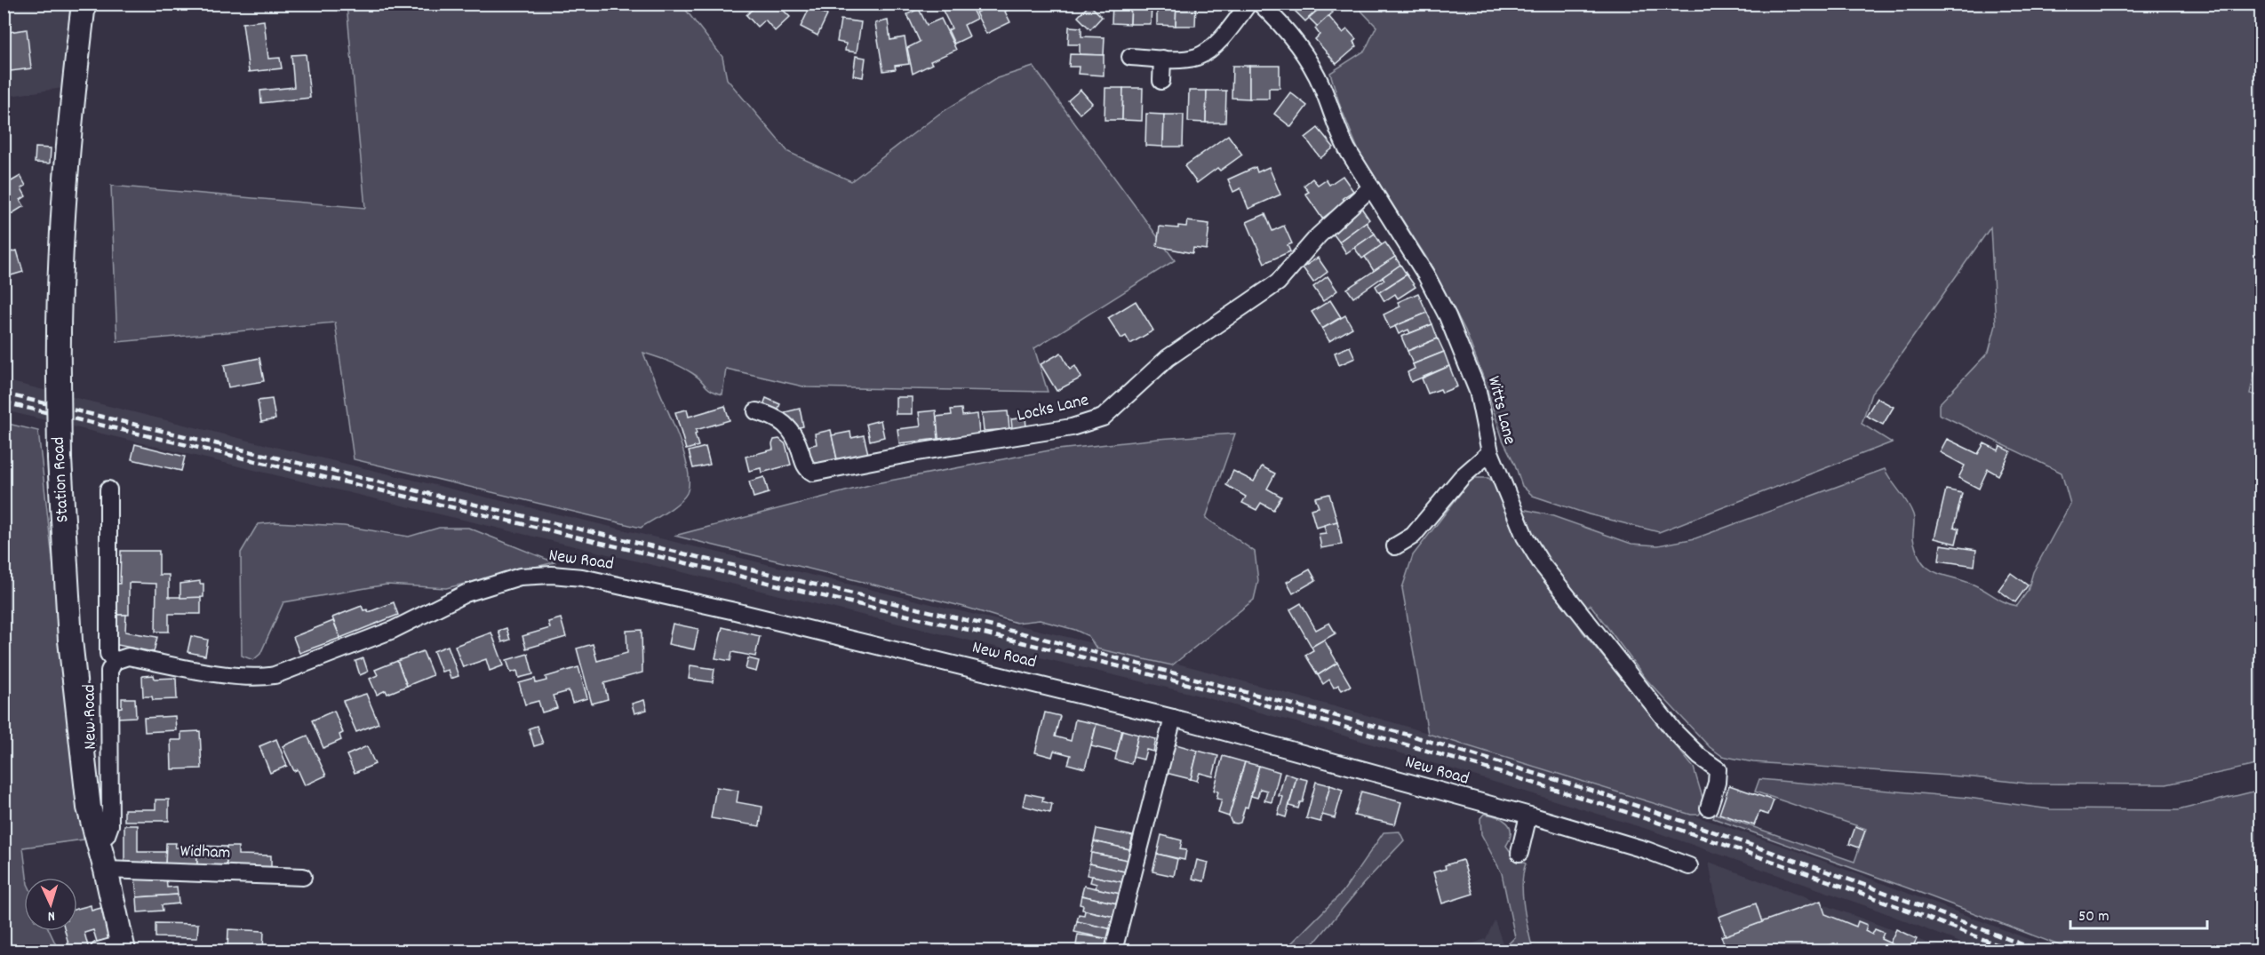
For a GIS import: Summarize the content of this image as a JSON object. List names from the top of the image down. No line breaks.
{"streets":{"street":["Locks Lane","Witts Lane","Station Road","New Road","Widham"]},"crossings":[["Locks Lane","Witts Lane"],["Station Road","New Road"],["Station Road","Widham"]],"scale_bar":"50 m","north":"bottom"}
